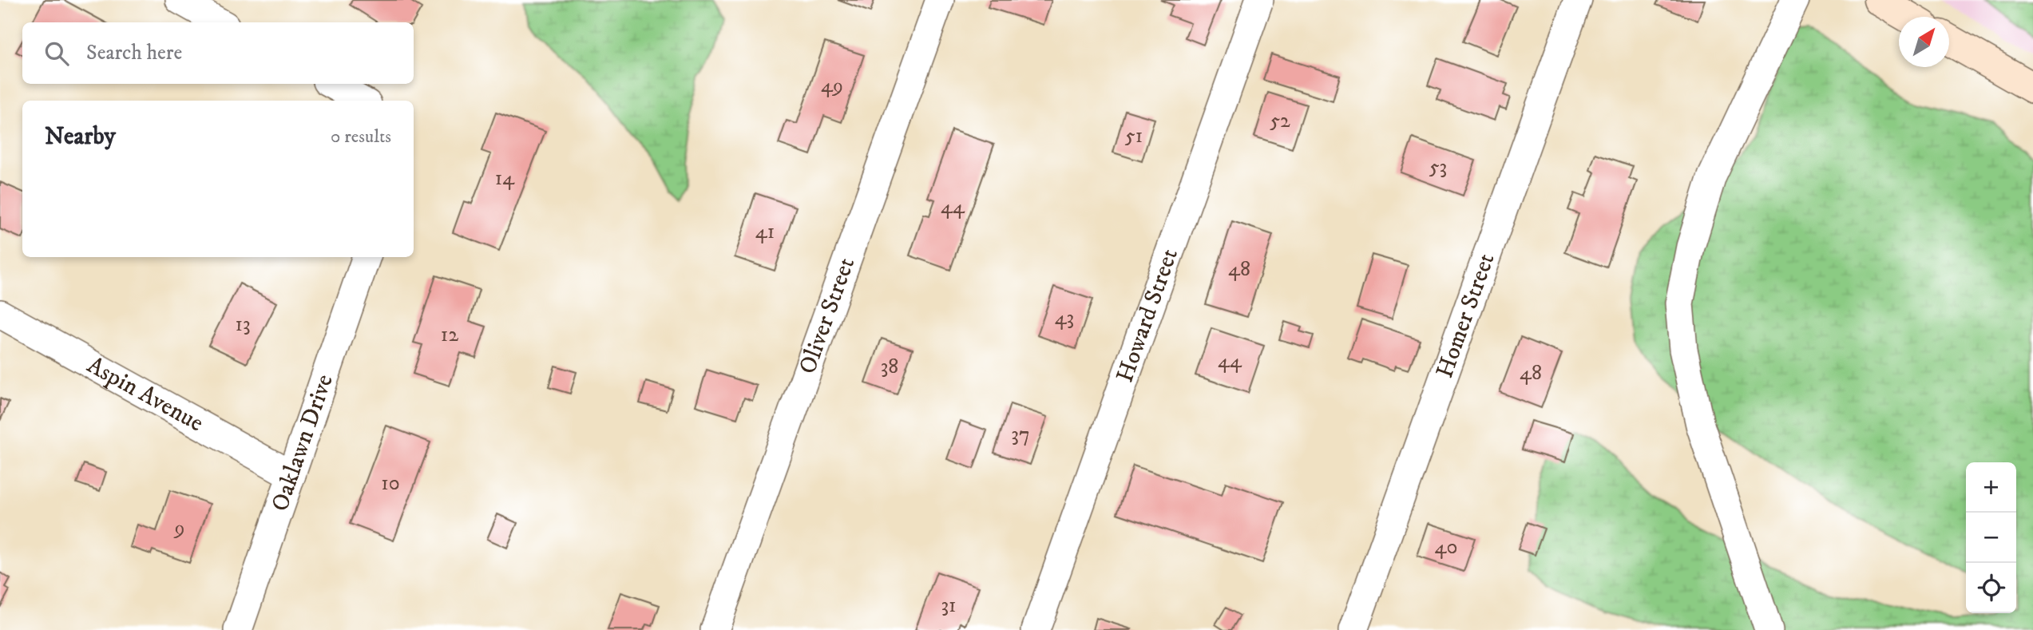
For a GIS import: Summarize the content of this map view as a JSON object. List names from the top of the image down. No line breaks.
{"streets":{"street":["Oliver Street","Howard Street","Homer Street","Aspin Avenue","Oaklawn Drive"]},"crossings":[["Aspin Avenue","Oaklawn Drive"]],"house_numbers":["49","52","51","53","14","44","41","48","43","13","12","44","38","48","37","10","9","40","31"],"north":"top right","page":{"search":"Search here","heading":["Nearby","0 results"],"map_buttons":["+","−"]}}
